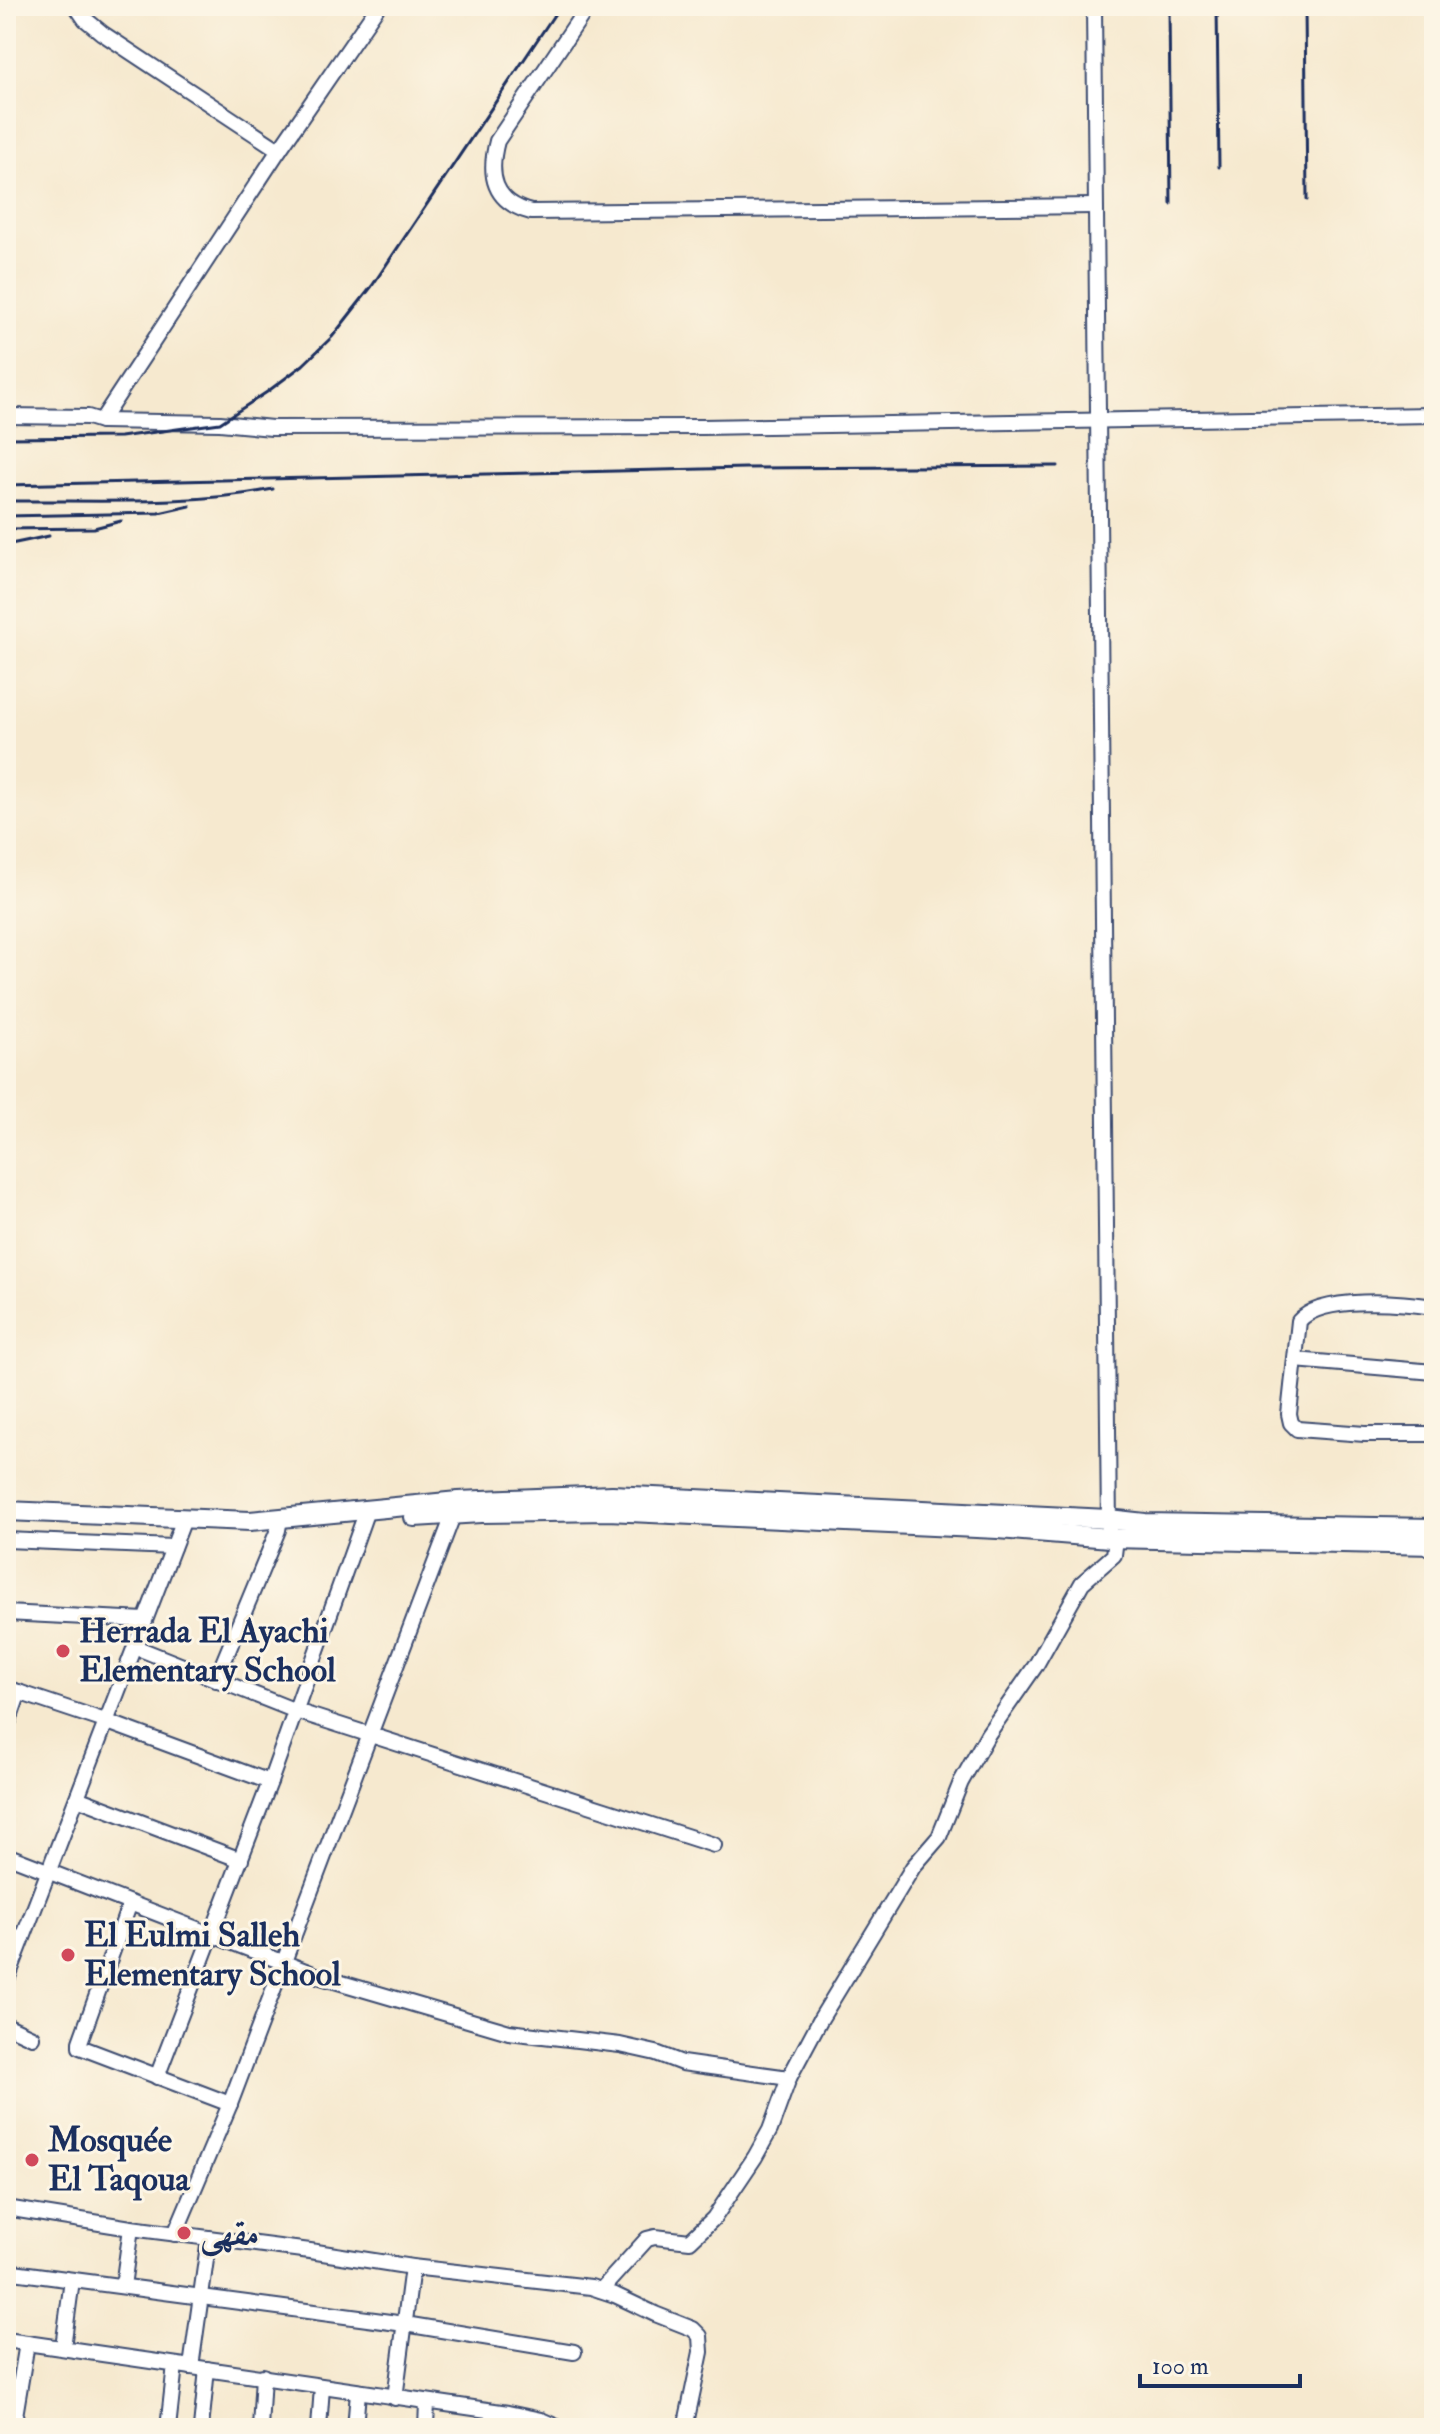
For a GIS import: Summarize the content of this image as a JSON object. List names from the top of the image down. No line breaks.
{"places":["Herrada El Ayachi Elementary School","El Eulmi Salleh Elementary School","Mosquée El Taqoua","مقهى"],"scale_bar":"100 m"}
